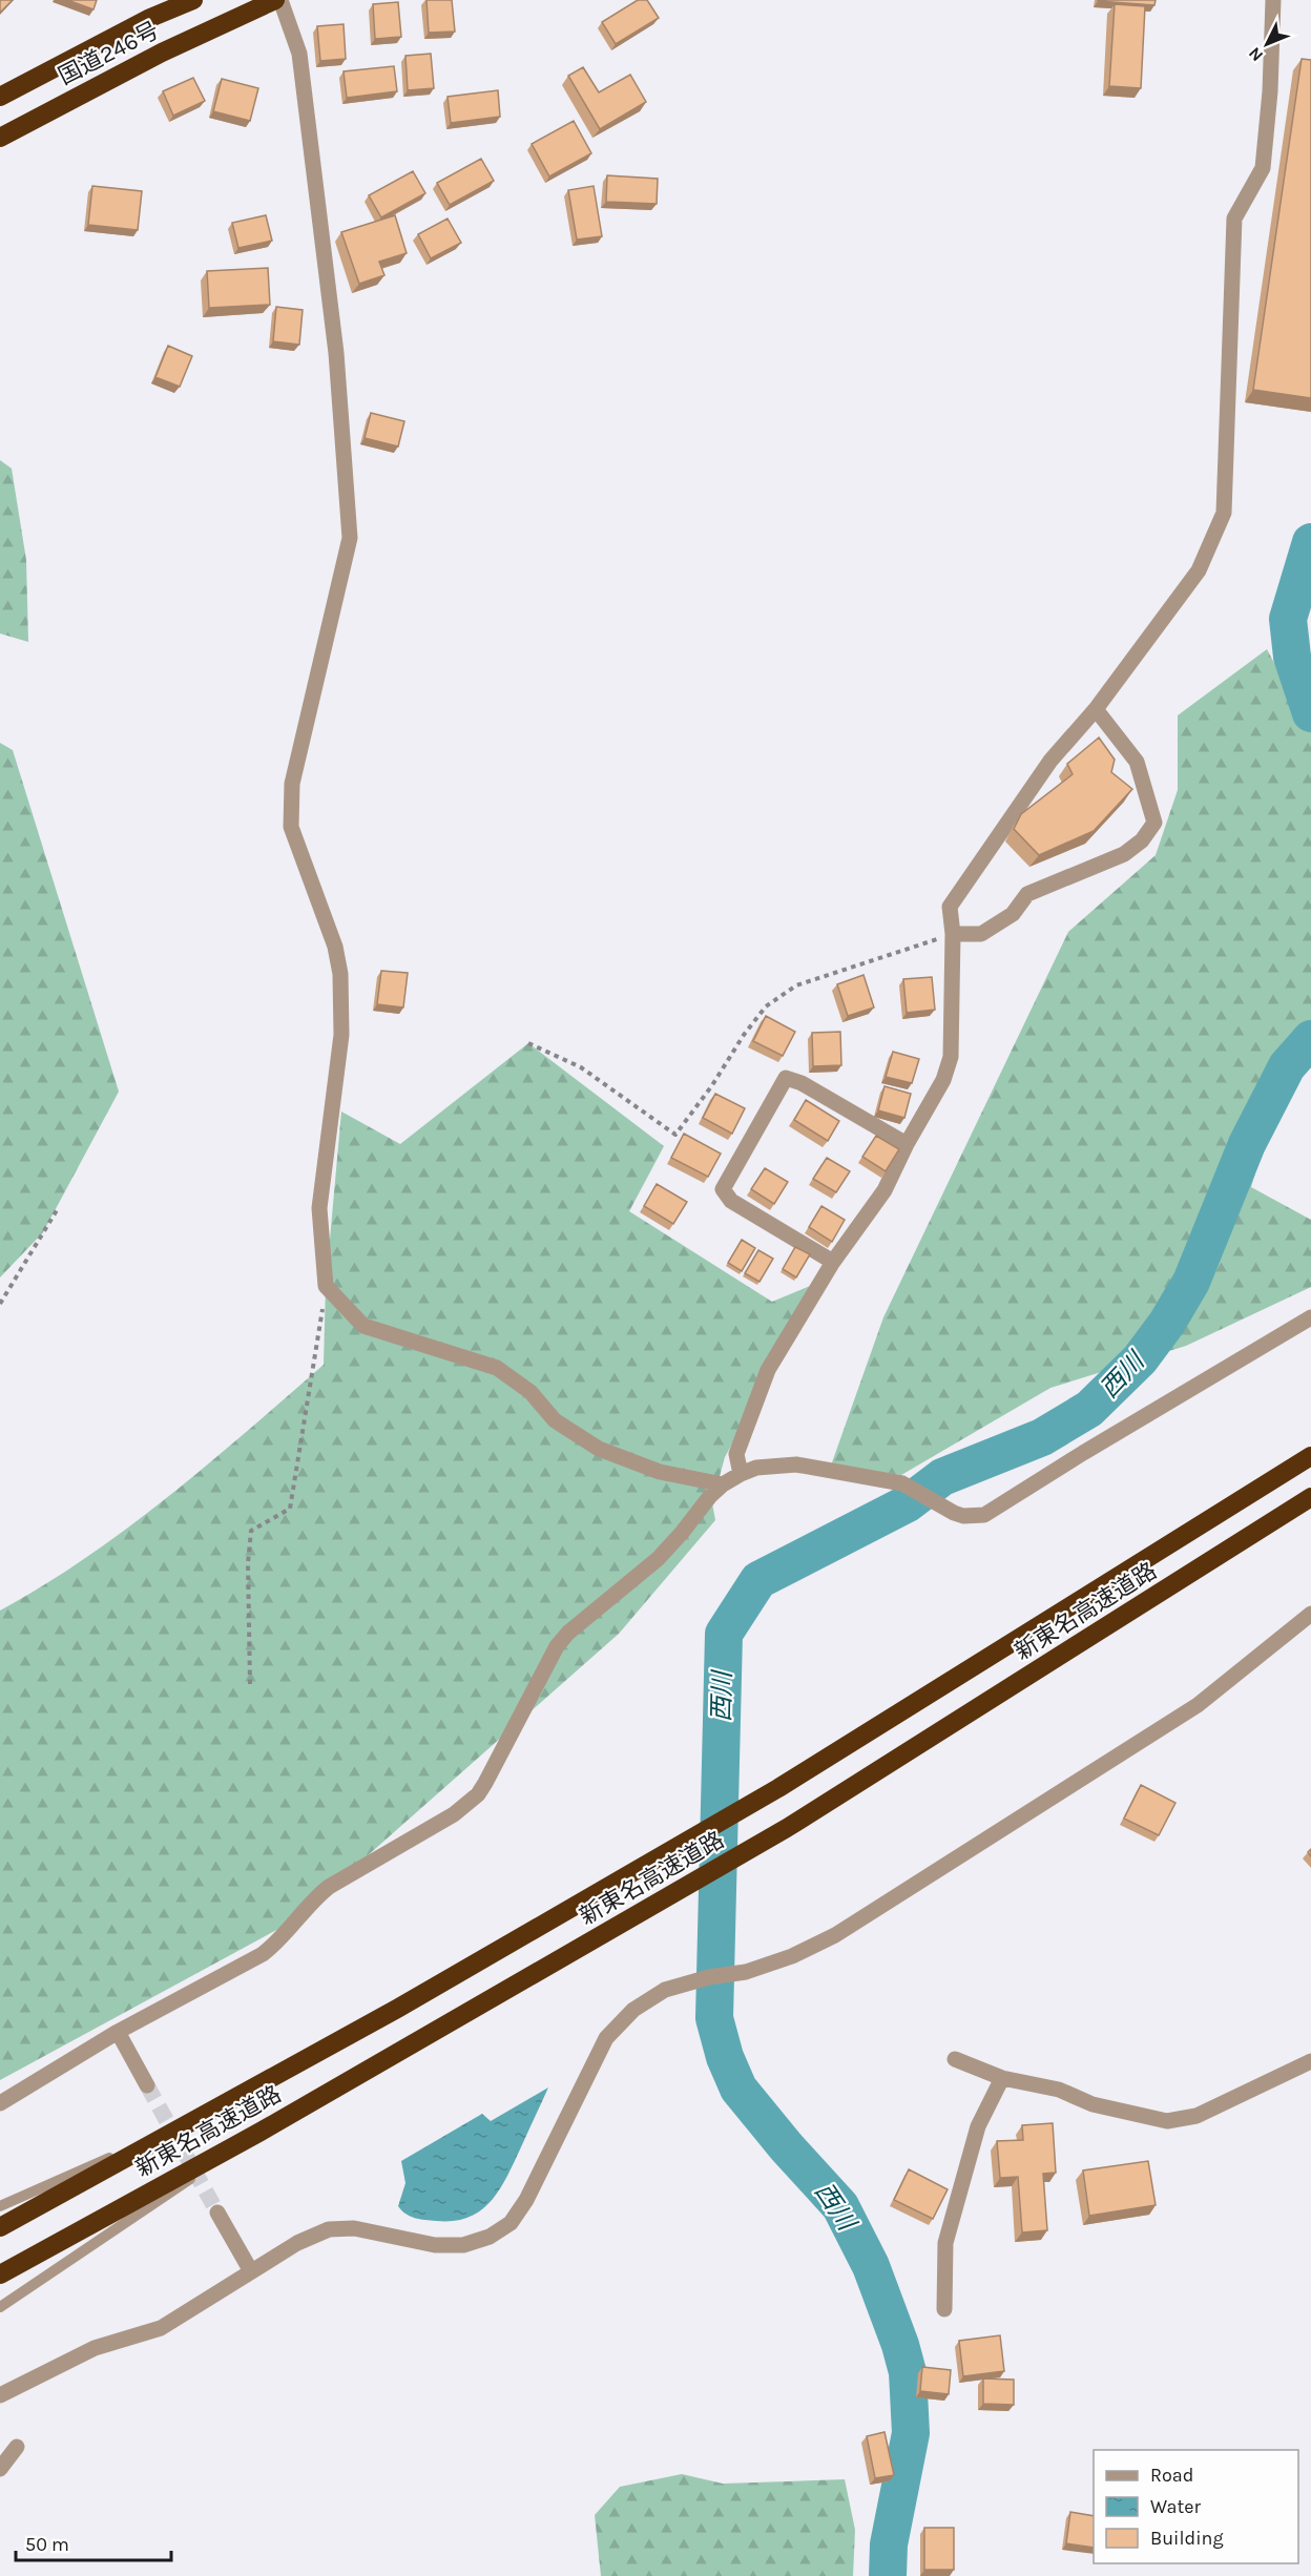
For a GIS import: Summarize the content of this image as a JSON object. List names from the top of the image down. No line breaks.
{"streets":{"highway":["国道246号","新東名高速道路"]},"water":["西川"],"legend":["Road","Water","Building"],"scale_bar":"50 m","north":"bottom left"}
